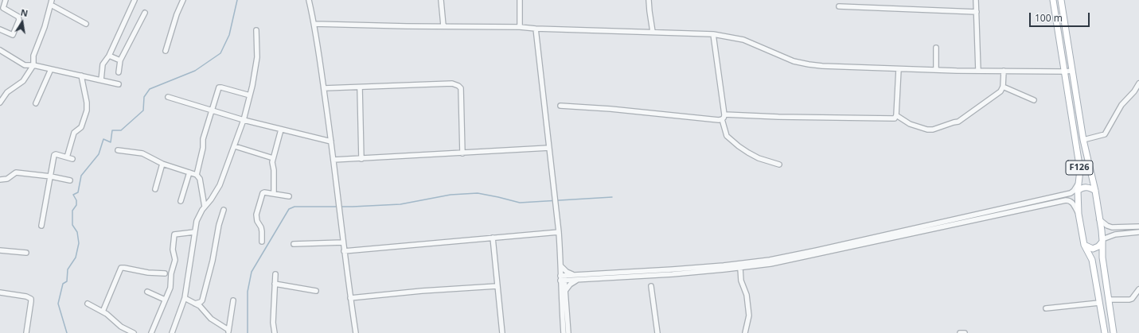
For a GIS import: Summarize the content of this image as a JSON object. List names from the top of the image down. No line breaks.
{"streets":{"main road":["F126"]},"scale_bar":"100 m","north":"top"}
